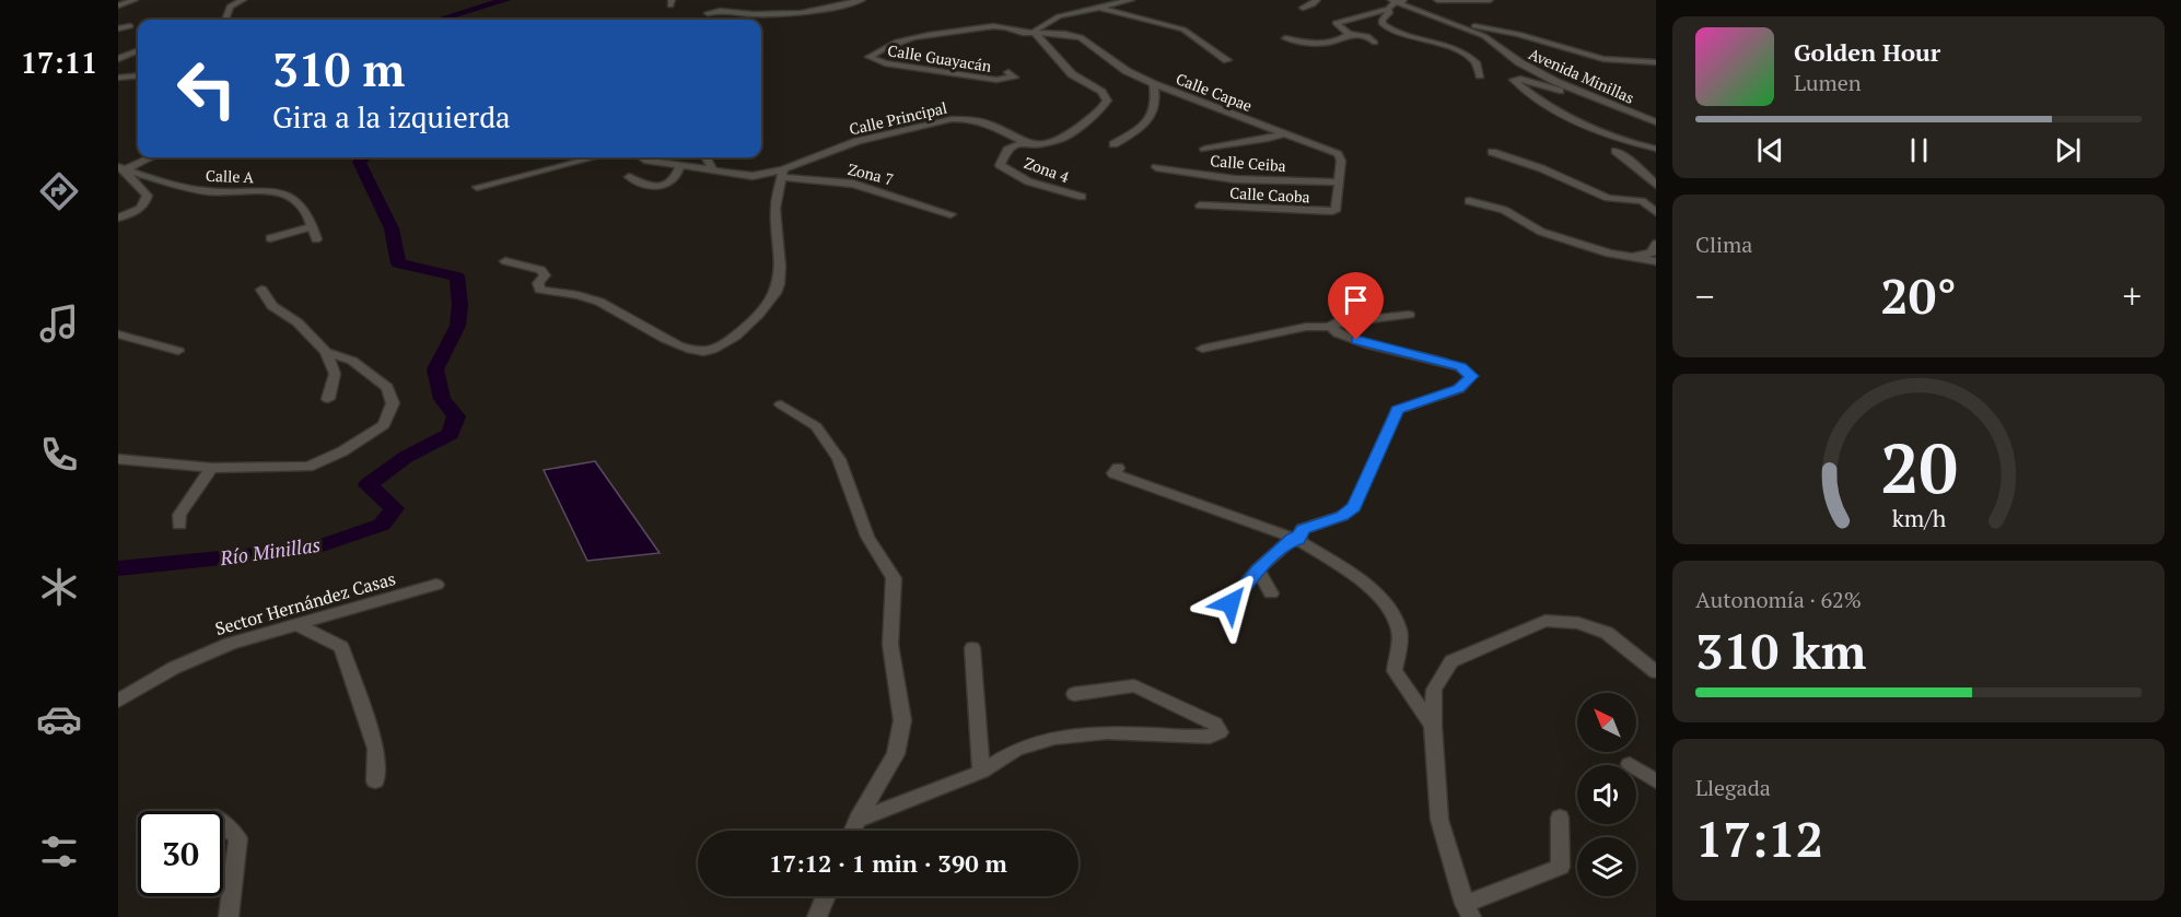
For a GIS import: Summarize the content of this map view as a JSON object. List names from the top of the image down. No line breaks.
{"streets":{"street":["Calle Guayacán","Avenida Minillas","Calle Capae","Calle Principal","Calle Ceiba","Zona 4","Zona 7","Calle A","Calle Caoba","Sector Hernández Casas"]},"crossings":[["Calle Guayacán","Calle Capae"],["Calle Capae","Calle Ceiba"],["Calle Capae","Calle Caoba"],["Calle Principal","Zona 4"],["Calle Principal","Zona 7"]],"water":["Río Minillas"],"north":"top left","page":{"tabs":"17:11","turn":["310 m","Gira a la izquierda"],"song":["Golden Hour","Lumen"],"tile":["Clima",["Autonomía · 62%","310 km"],["Llegada","17:12"]],"heat":["−","20°","+"],"limit":"30","trip":"17:12 · 1 min · 390 m","gauge":["20","km/h"]}}
